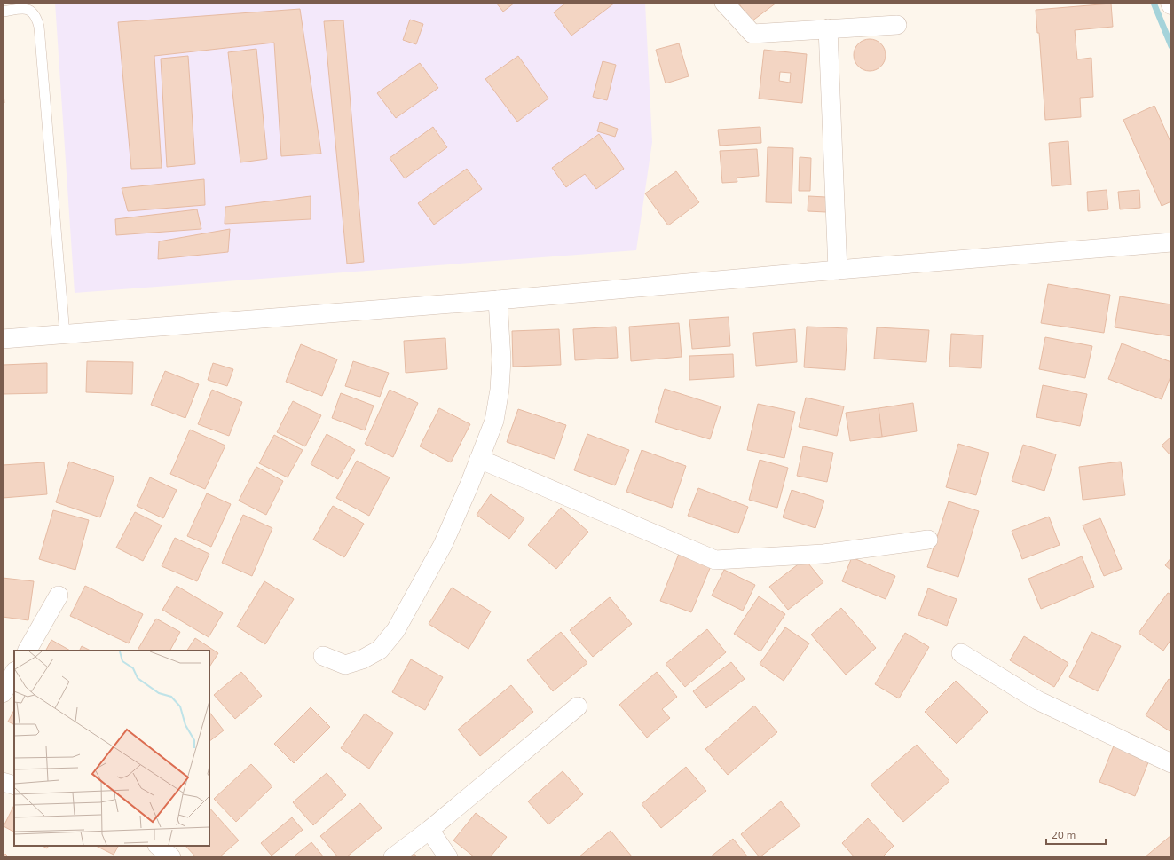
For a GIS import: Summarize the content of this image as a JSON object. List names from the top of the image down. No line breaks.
{"scale_bar":"20 m"}
